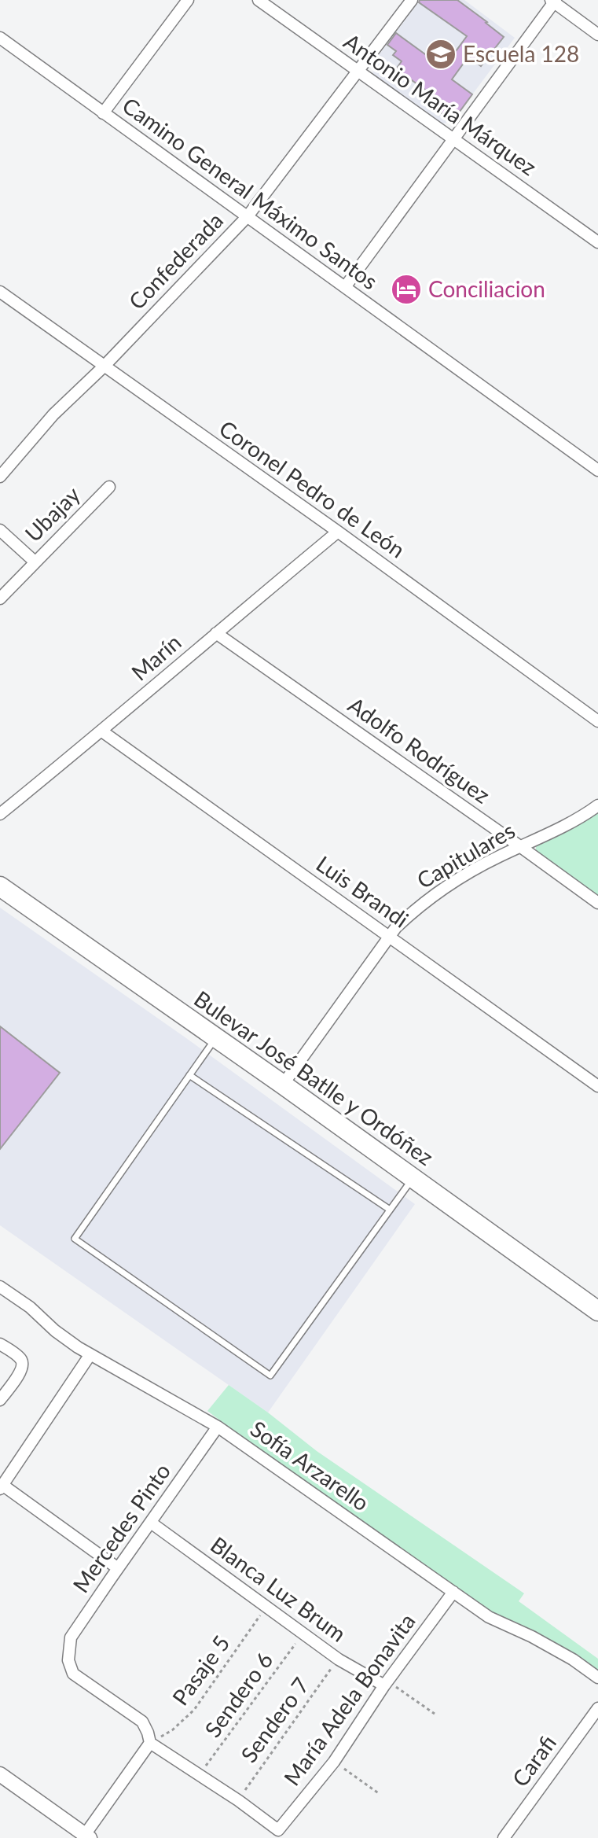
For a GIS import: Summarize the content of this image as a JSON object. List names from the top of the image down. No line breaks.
{"streets":{"main road":["Bulevar José Batlle y Ordóñez"],"street":["Antonio María Márquez","Camino General Máximo Santos","Confederada","Coronel Pedro de León","Ubajay","Marín","Adolfo Rodríguez","Capitulares","Luis Brandi","Sofía Arzarello","Mercedes Pinto","Blanca Luz Brum","María Adela Bonavita","Carafi"],"path":["Pasaje 5","Sendero 6","Sendero 7"]},"crossings":[["Antonio María Márquez","Confederada"],["Camino General Máximo Santos","Confederada"],["Confederada","Coronel Pedro de León"],["Coronel Pedro de León","Marín"],["Marín","Adolfo Rodríguez"],["Marín","Luis Brandi"],["Adolfo Rodríguez","Capitulares"],["Capitulares","Luis Brandi"],["Capitulares","Bulevar José Batlle y Ordóñez"],["Sofía Arzarello","Mercedes Pinto"],["Sofía Arzarello","María Adela Bonavita"],["Mercedes Pinto","Blanca Luz Brum"],["Mercedes Pinto","Pasaje 5"],["Blanca Luz Brum","Pasaje 5"],["Blanca Luz Brum","Sendero 6"],["Blanca Luz Brum","María Adela Bonavita"],["Blanca Luz Brum","Sendero 7"],["María Adela Bonavita","Sendero 7"]],"places":{"school or university":["Escuela 128"],"hotel":["Conciliacion"]}}
